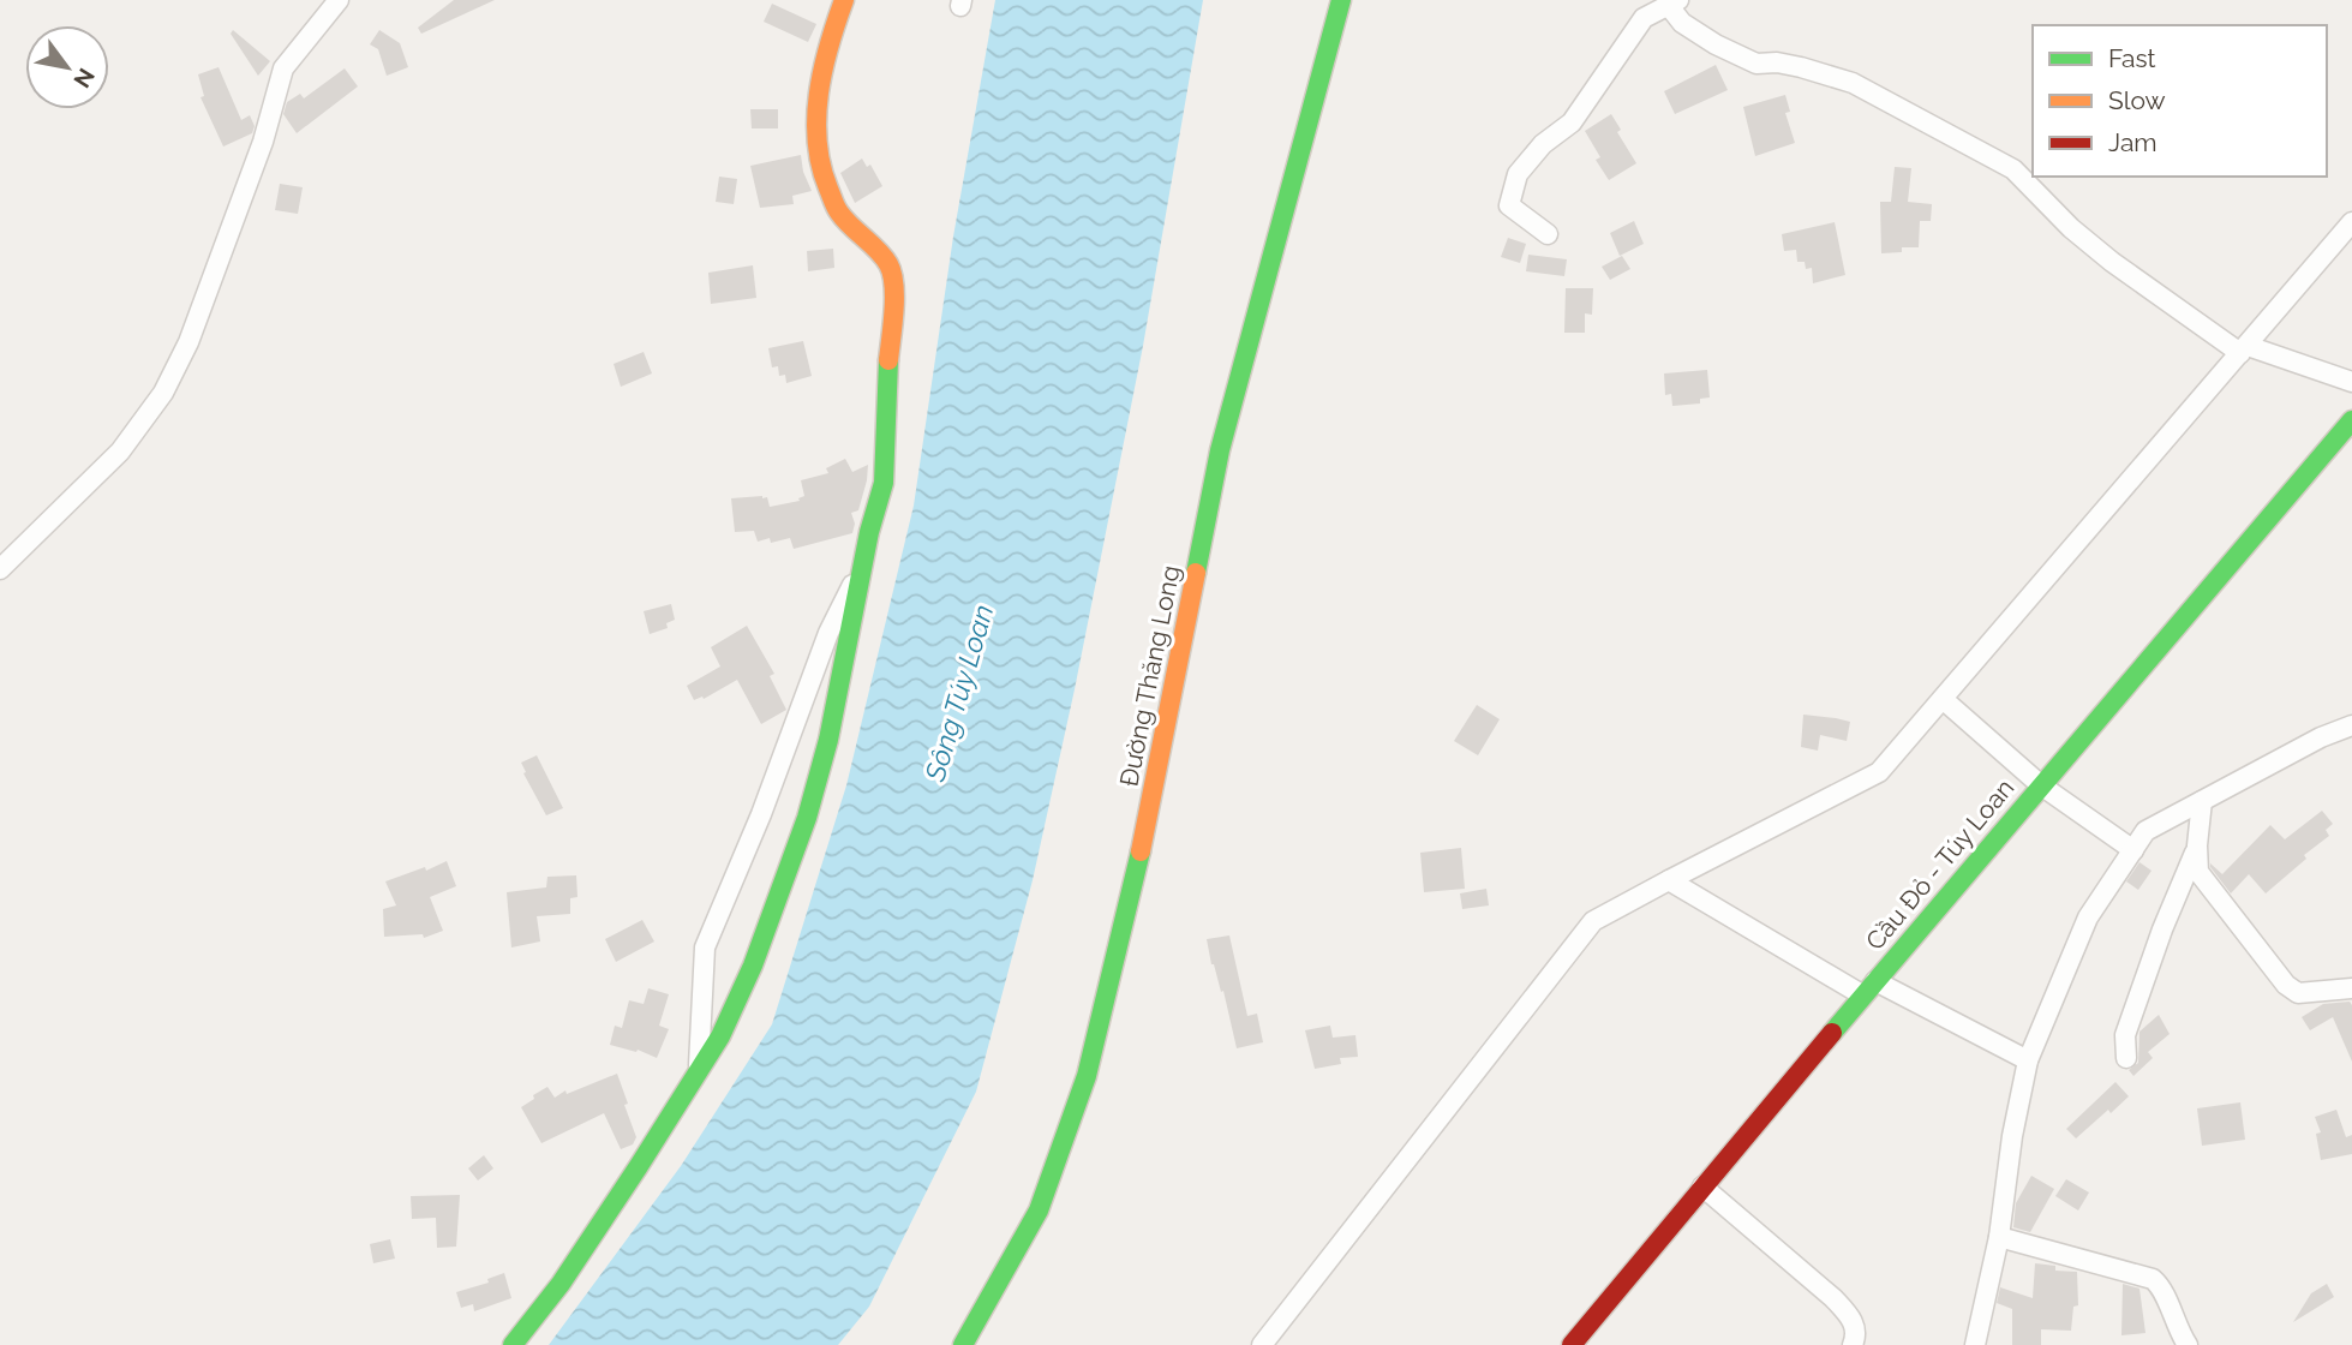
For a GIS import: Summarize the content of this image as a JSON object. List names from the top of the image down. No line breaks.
{"streets":{"street":["Đường Thăng Long","Cầu Đỏ - Túy Loan"]},"water":["Sông Túy Loan"],"legend":["Fast","Slow","Jam"],"north":"bottom right"}
